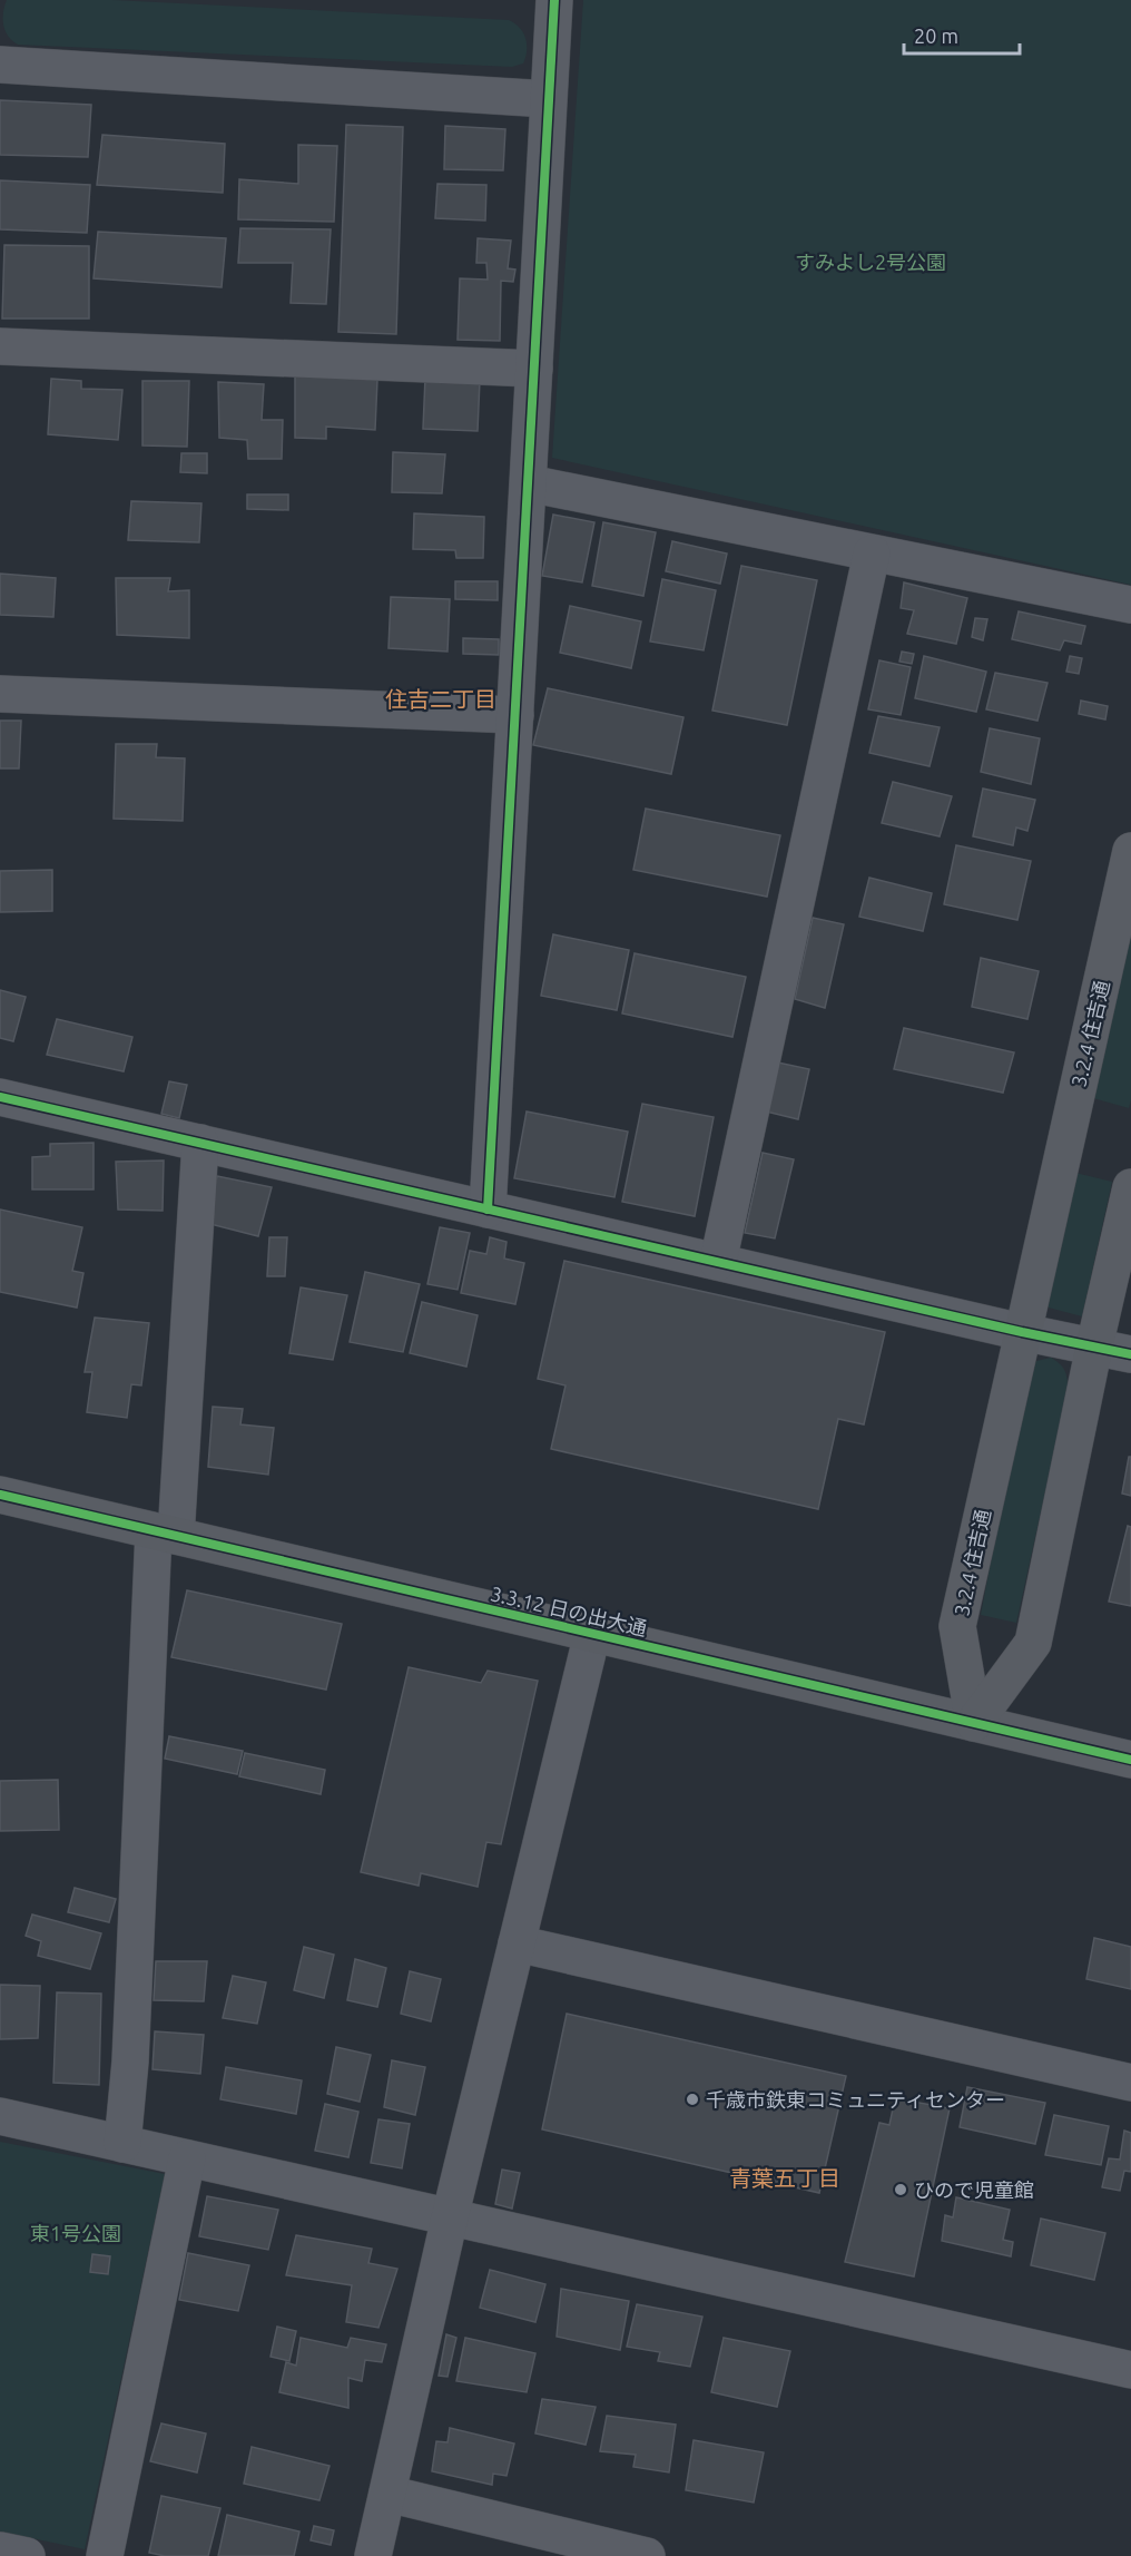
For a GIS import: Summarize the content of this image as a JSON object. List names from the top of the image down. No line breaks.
{"streets":{"street":["3.2.4 住吉通","3.3.12 日の出大通"]},"crossings":[["3.2.4 住吉通","3.3.12 日の出大通"]],"districts":["住吉二丁目","青葉五丁目"],"parks":["すみよし2号公園","東1号公園"],"places":["千歳市鉄東コミュニティセンター","ひので児童館"],"scale_bar":"20 m"}
